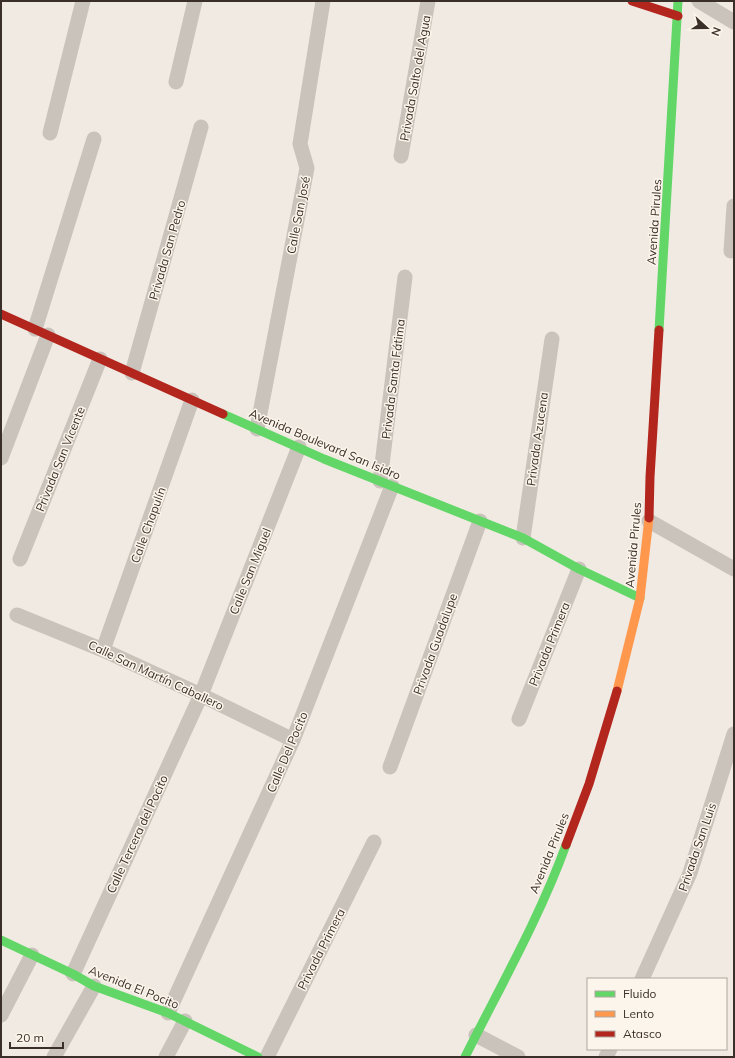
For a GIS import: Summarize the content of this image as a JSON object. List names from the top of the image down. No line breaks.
{"streets":{"main road":["Avenida Pirules","Avenida Boulevard San Isidro","Avenida El Pocito"],"street":["Privada Salto del Agua","Calle San José","Privada San Pedro","Privada Santa Fátima","Privada Azucena","Privada San Vicente","Calle Chapulín","Calle San Miguel","Privada Guadalupe","Privada Primera","Calle San Martín Caballero","Calle Del Pocito","Calle Tercera del Pocito","Privada San Luis"]},"crossings":[["Calle San José","Avenida Boulevard San Isidro"],["Avenida Pirules","Avenida Boulevard San Isidro"],["Privada San Pedro","Avenida Boulevard San Isidro"],["Privada Santa Fátima","Avenida Boulevard San Isidro"],["Privada Santa Fátima","Calle Del Pocito"],["Privada Azucena","Avenida Boulevard San Isidro"],["Avenida Boulevard San Isidro","Privada San Vicente"],["Avenida Boulevard San Isidro","Calle Chapulín"],["Avenida Boulevard San Isidro","Calle San Miguel"],["Avenida Boulevard San Isidro","Privada Guadalupe"],["Avenida Boulevard San Isidro","Privada Primera"],["Avenida Boulevard San Isidro","Calle Del Pocito"],["Calle Chapulín","Calle San Martín Caballero"],["Calle San Miguel","Calle San Martín Caballero"],["Calle San Miguel","Calle Tercera del Pocito"],["Calle San Martín Caballero","Calle Del Pocito"],["Calle San Martín Caballero","Calle Tercera del Pocito"],["Calle Del Pocito","Avenida El Pocito"],["Calle Tercera del Pocito","Avenida El Pocito"]],"legend":["Fluido","Lento","Atasco"],"scale_bar":"20 m","north":"right"}
